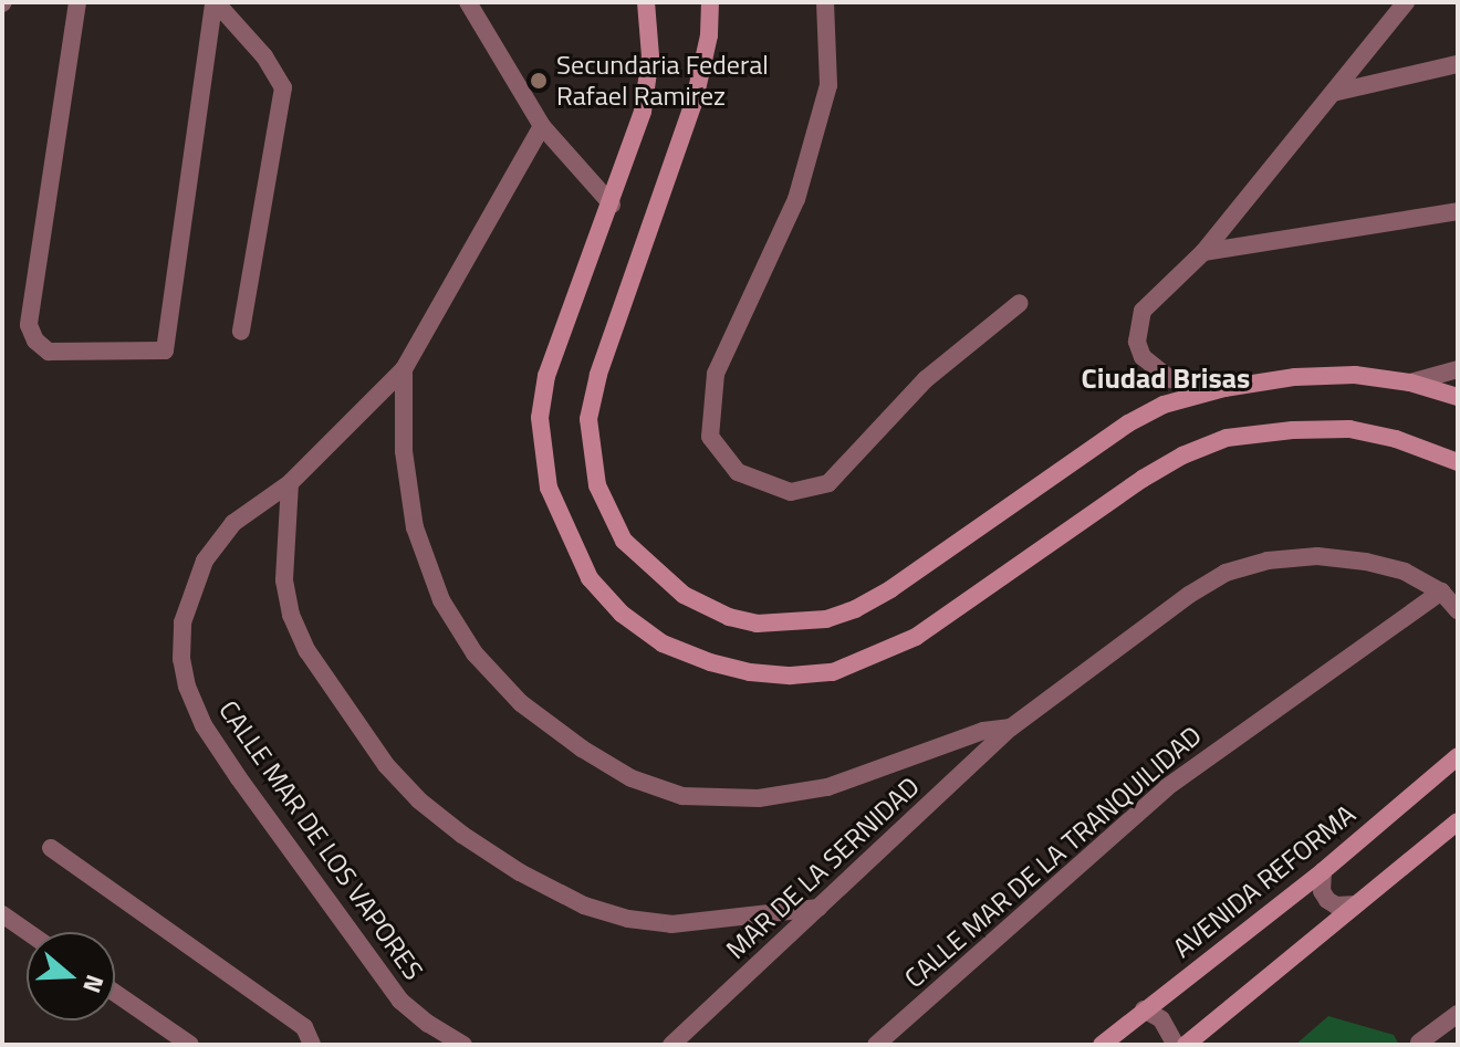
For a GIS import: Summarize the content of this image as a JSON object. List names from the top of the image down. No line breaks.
{"streets":{"main road":["AVENIDA REFORMA"],"street":["CALLE MAR DE LOS VAPORES","CALLE MAR DE LA TRANQUILIDAD","MAR DE LA SERNIDAD"]},"crossings":[["CALLE MAR DE LA TRANQUILIDAD","MAR DE LA SERNIDAD"]],"districts":["Ciudad Brisas"],"places":["Secundaria Federal Rafael Ramirez"],"north":"right"}
